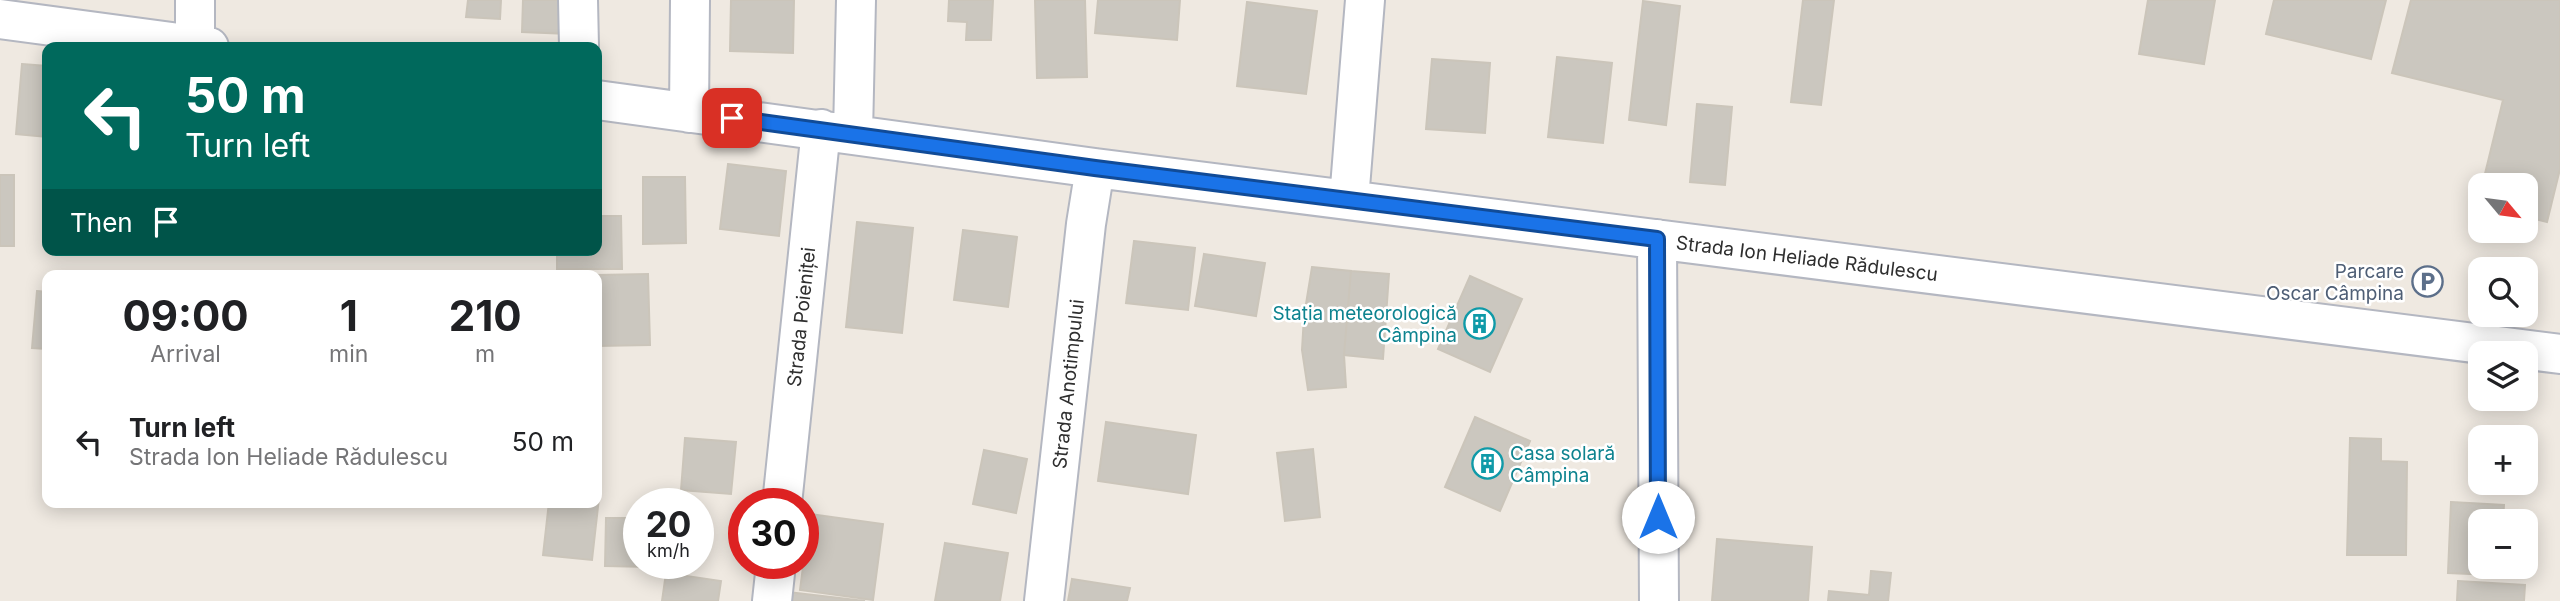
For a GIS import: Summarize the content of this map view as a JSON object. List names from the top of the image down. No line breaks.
{"streets":{"street":["Strada Ion Heliade Rădulescu","Strada Poieniței","Strada Anotimpului"]},"crossings":[["Strada Ion Heliade Rădulescu","Strada Poieniței"],["Strada Ion Heliade Rădulescu","Strada Anotimpului"]],"places":{"parking":["Parcare Oscar Câmpina"],"building":["Stația meteorologică Câmpina","Casa solară Câmpina"]},"north":"bottom right","page":{"turn":["50 m","Turn left"],"map_buttons":["+","−"],"then":"Then","eta":["09:00","Arrival","1","min","210","m"],"list":[{"name":"Turn left","note":"Strada Ion Heliade Rădulescu","value":"50 m"}],"speed":"20 km/h","limit":"30"}}
